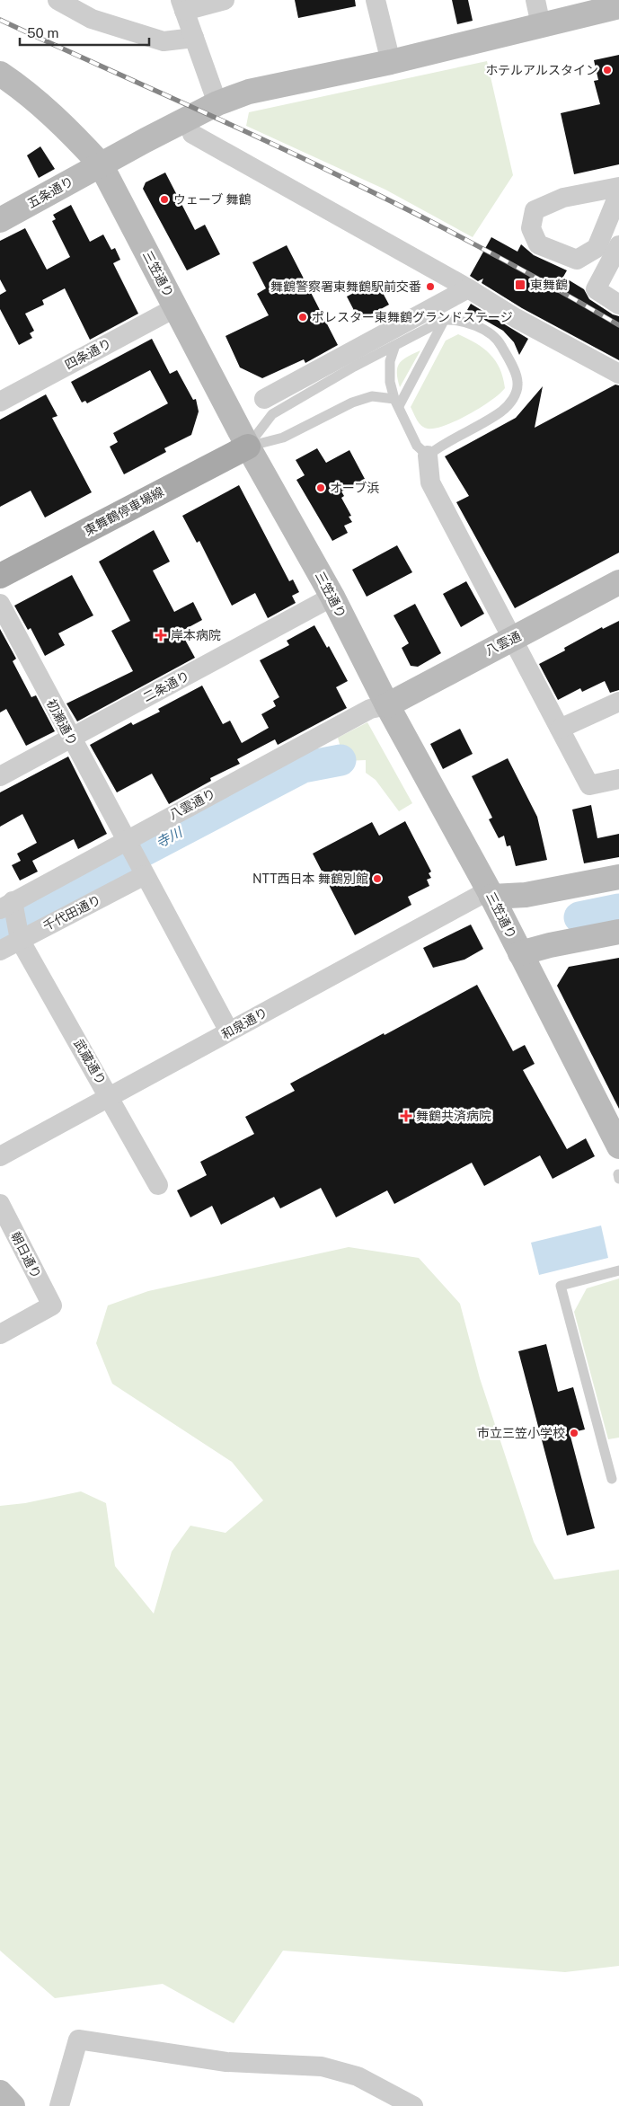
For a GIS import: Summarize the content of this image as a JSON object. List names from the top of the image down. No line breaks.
{"streets":{"main road":["東舞鶴停車場線"],"street":["五条通り","三笠通り","四条通り","八雲通","二条通り","初瀬通り","八雲通り","千代田通り","和泉通り","武蔵通り","朝日通り"]},"crossings":[["五条通り","三笠通り"],["三笠通り","四条通り"],["三笠通り","東舞鶴停車場線"],["三笠通り","八雲通"],["三笠通り","二条通り"],["三笠通り","八雲通り"],["三笠通り","和泉通り"],["八雲通","八雲通り"],["二条通り","初瀬通り"],["初瀬通り","八雲通り"],["初瀬通り","千代田通り"],["千代田通り","武蔵通り"],["和泉通り","武蔵通り"]],"water":["寺川"],"places":{"other":["ホテルアルスタイン","ウェーブ 舞鶴","舞鶴警察署東舞鶴駅前交番","ポレスター東舞鶴グランドステージ","オーブ浜","NTT西日本 舞鶴別館","市立三笠小学校"],"transit":["東舞鶴"],"health":["岸本病院","舞鶴共済病院"]},"scale_bar":"50 m"}
